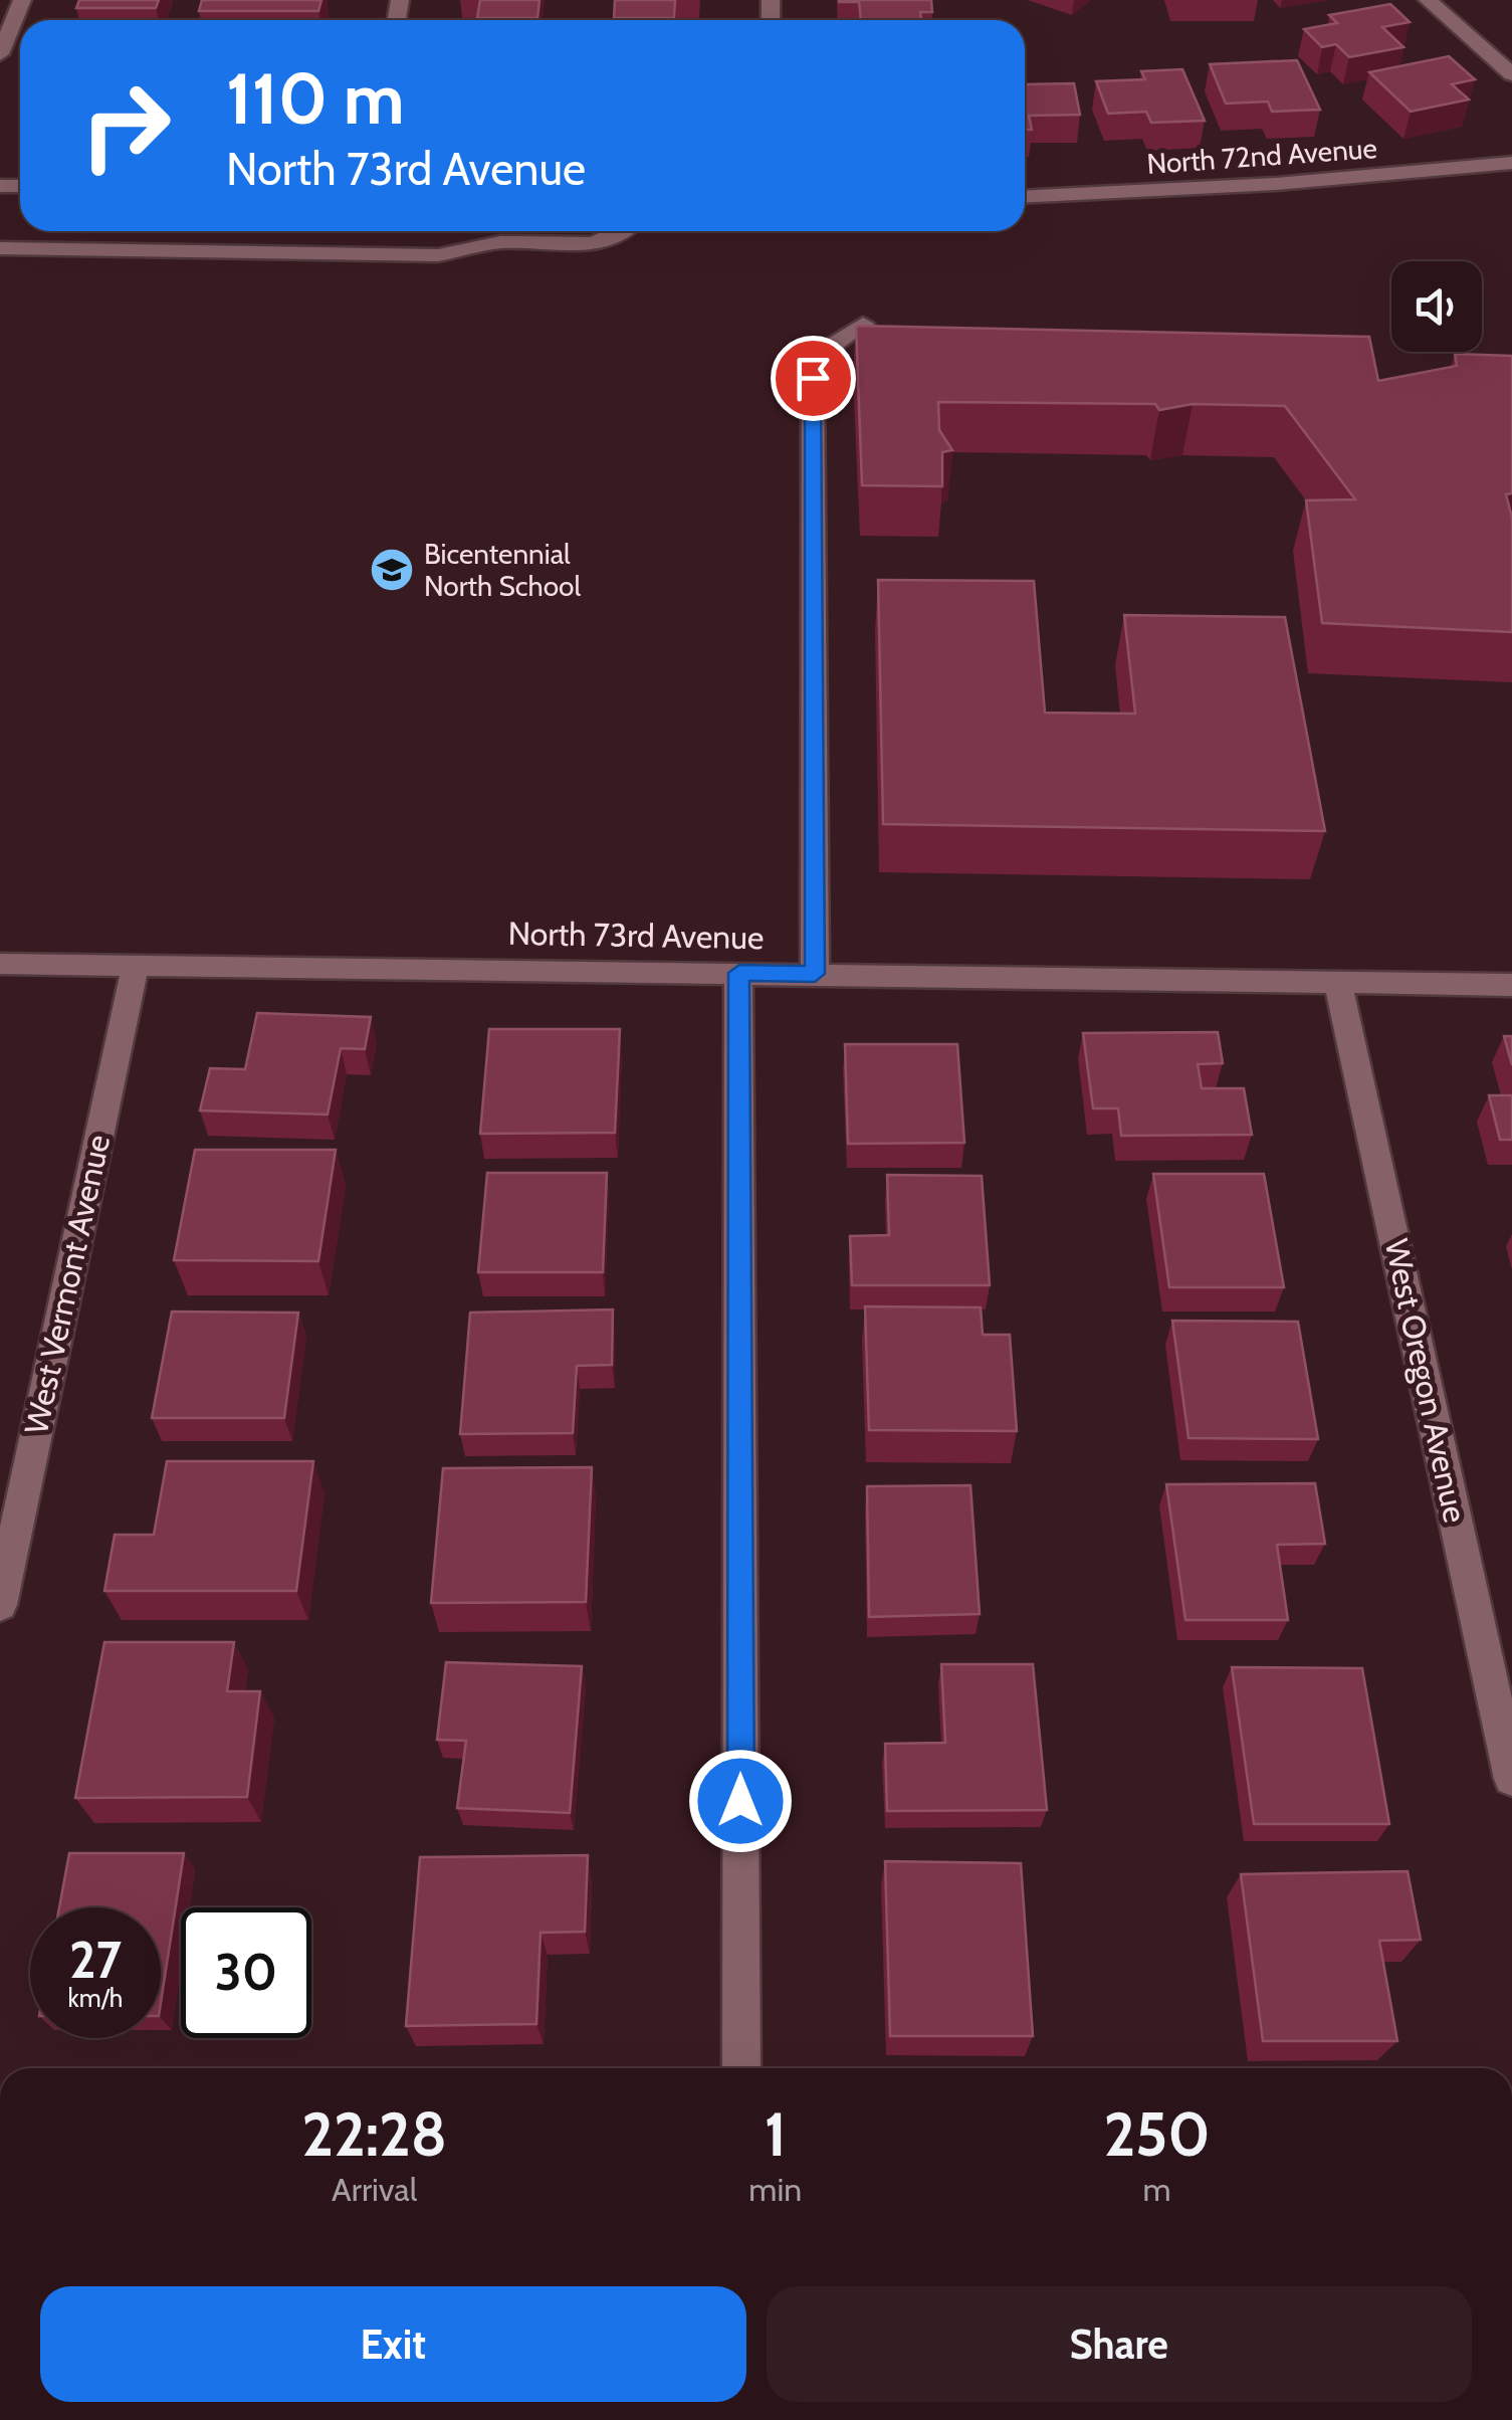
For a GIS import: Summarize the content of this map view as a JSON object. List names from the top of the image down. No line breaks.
{"streets":{"street":["North 72nd Avenue","North 73rd Avenue","West Vermont Avenue","West Oregon Avenue"]},"crossings":[["North 73rd Avenue","West Vermont Avenue"],["North 73rd Avenue","West Oregon Avenue"]],"places":{"school or university":["Bicentennial North School"]},"page":{"turn":["110 m","North 73rd Avenue"],"speed":"27 km/h","limit":"30","eta":["22:28","Arrival","1","min","250","m"],"buttons":["Exit","Share"]}}
